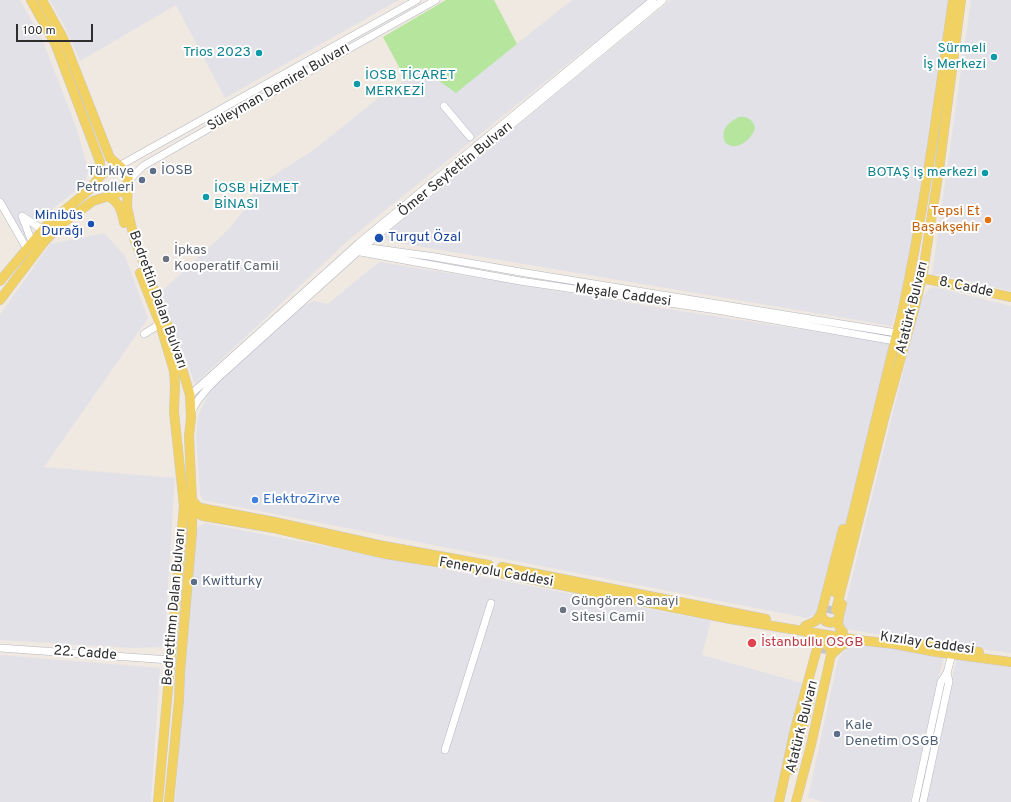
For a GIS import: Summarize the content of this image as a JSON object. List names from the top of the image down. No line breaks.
{"streets":{"main road":["Süleyman Demirel Bulvarı","8. Cadde","Bedrettin Dalan Bulvarı","Atatürk Bulvarı","Feneryolu Caddesi","Bedrettimn Dalan Bulvarı","Kızılay Caddesi"],"street":["Ömer Seyfettin Bulvarı","Meşale Caddesi","22. Cadde"]},"crossings":[["Süleyman Demirel Bulvarı","Bedrettin Dalan Bulvarı"],["Ömer Seyfettin Bulvarı","Meşale Caddesi"],["Ömer Seyfettin Bulvarı","Bedrettin Dalan Bulvarı"],["Ömer Seyfettin Bulvarı","Bedrettimn Dalan Bulvarı"],["8. Cadde","Atatürk Bulvarı"],["Meşale Caddesi","Atatürk Bulvarı"],["Bedrettin Dalan Bulvarı","Bedrettimn Dalan Bulvarı"],["Feneryolu Caddesi","Bedrettimn Dalan Bulvarı"],["Feneryolu Caddesi","Kızılay Caddesi"],["Bedrettimn Dalan Bulvarı","22. Cadde"]],"places":["Trios 2023","Sürmeli İş Merkezi","İOSB TİCARET MERKEZİ","İOSB","BOTAŞ iş merkezi","Türkiye Petrolleri","İOSB HİZMET BİNASI","Tepsi Et Başakşehir","Minibüs Durağı","Turgut Özal","İpkas Kooperatif Camii","ElektroZirve","Kwitturky","Güngören Sanayi Sitesi Camii","İstanbullu OSGB","Kale Denetim OSGB"],"scale_bar":"100 m"}
